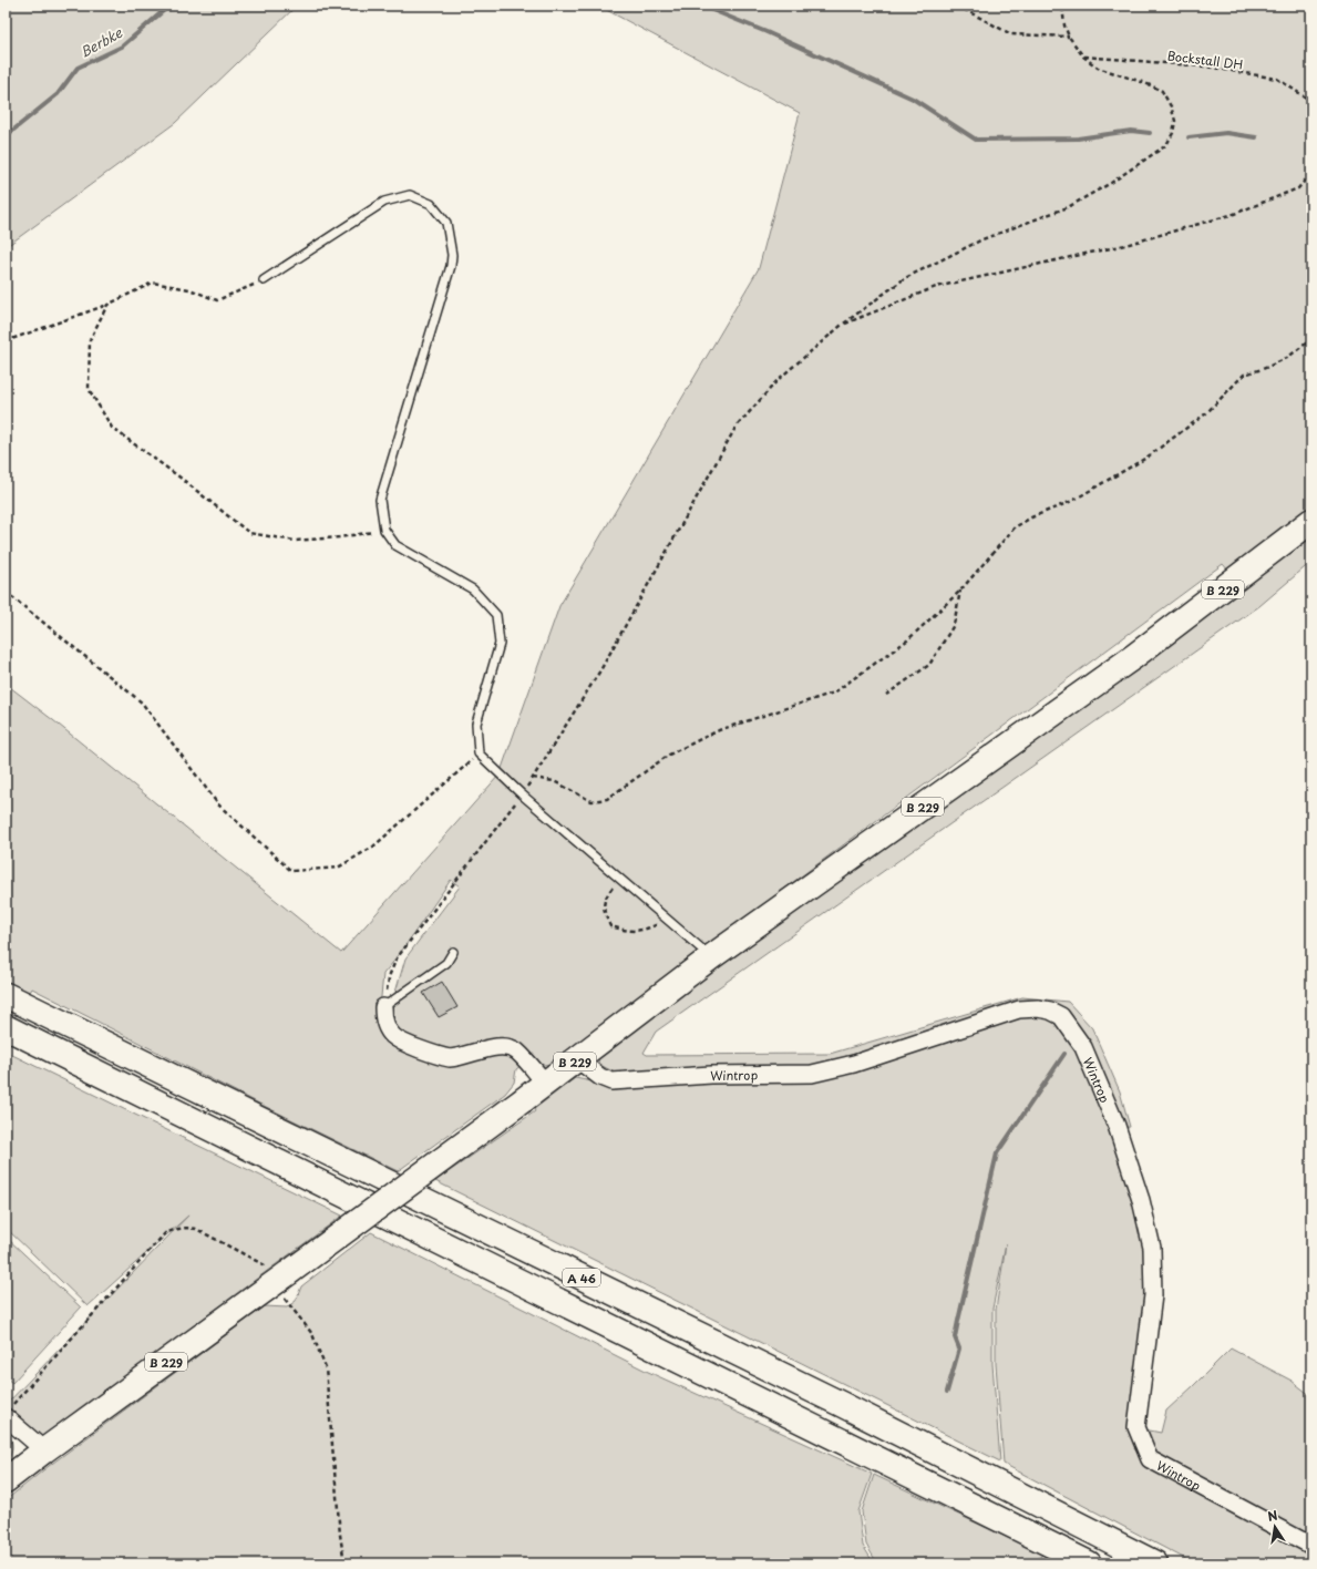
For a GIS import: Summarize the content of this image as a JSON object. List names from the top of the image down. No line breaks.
{"streets":{"main road":["B 229","A 46"],"street":["Wintrop"],"path":["Bockstall DH"]},"crossings":[["B 229","Wintrop"]],"water":["Berbke"],"north":"top"}
